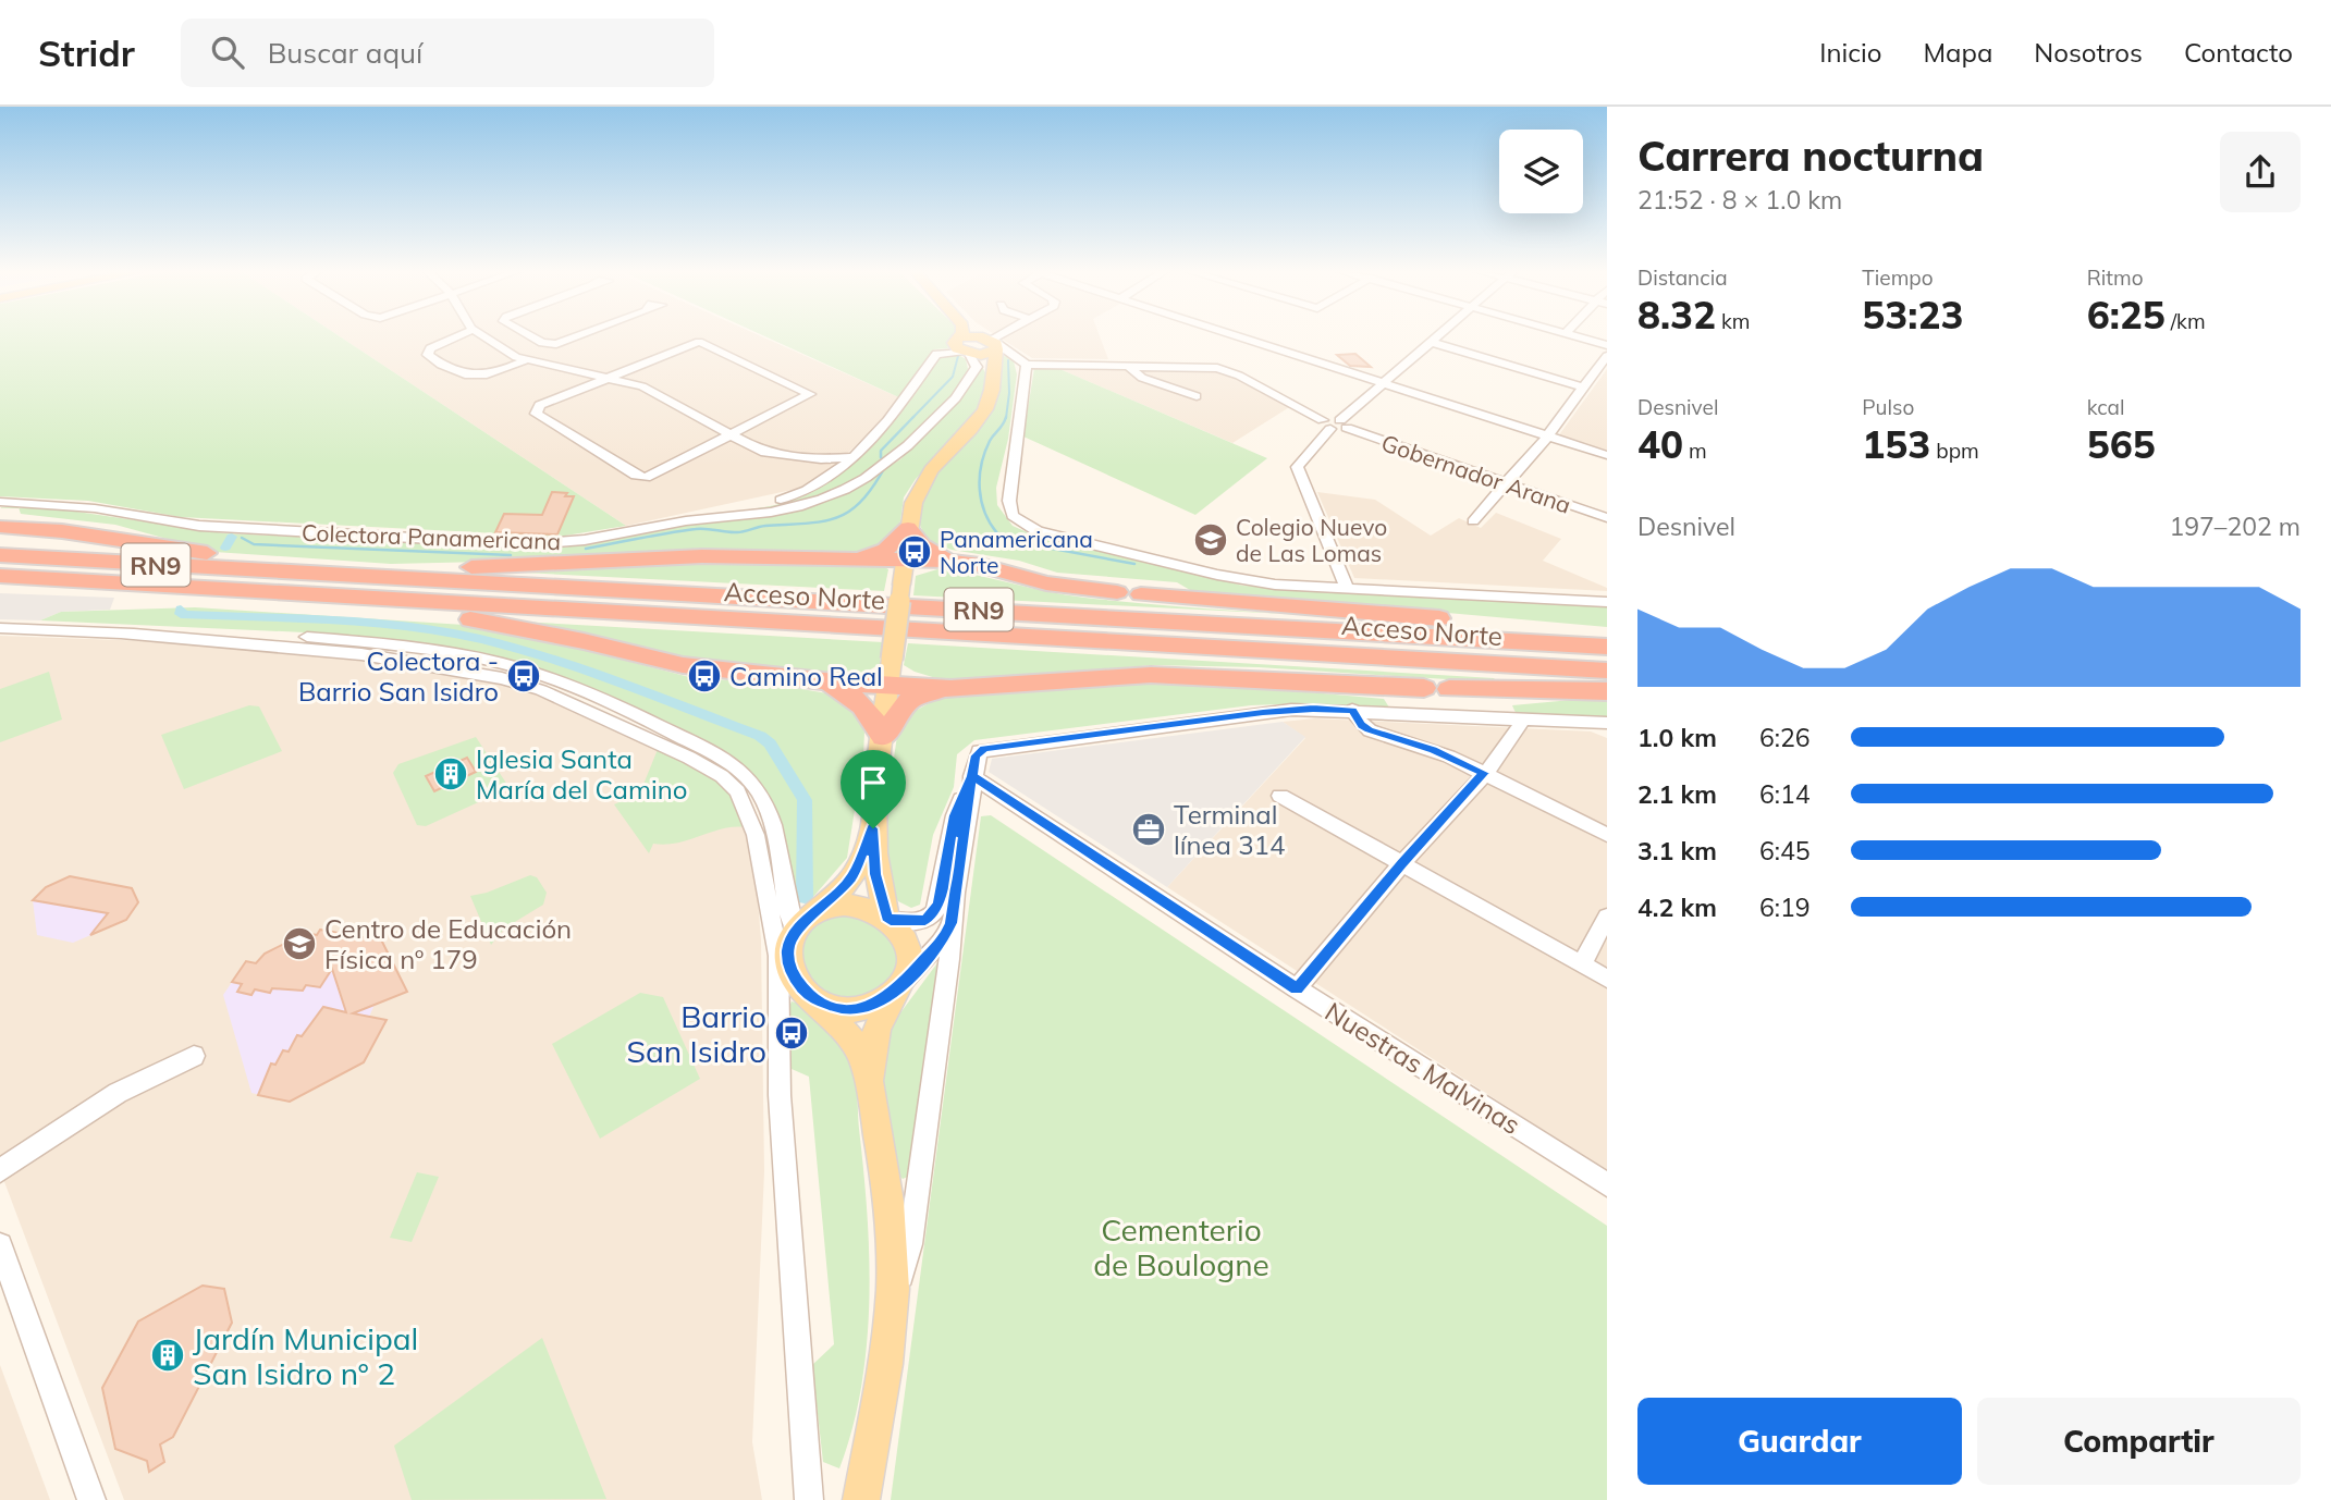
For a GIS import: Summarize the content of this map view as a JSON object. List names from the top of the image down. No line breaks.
{"streets":{"highway":["RN9","Acceso Norte"],"street":["Gobernador Arana","Colectora Panamericana","Nuestras Malvinas"]},"parks":["Cementerio de Boulogne"],"places":{"school or university":["Colegio Nuevo de Las Lomas","Centro de Educación Física nº 179"],"bus stop":["Panamericana Norte","Colectora - Barrio San Isidro","Camino Real","Barrio San Isidro"],"building":["Iglesia Santa María del Camino","Jardín Municipal San Isidro n° 2"],"office":["Terminal línea 314"]},"page":{"header":"Stridr","search":"Buscar aquí","nav":["Inicio","Mapa","Nosotros","Contacto"],"heading":["Carrera nocturna","21:52 · 8 × 1.0 km"],"stats":[["Distancia","8.32 km"],["Tiempo","53:23"],["Ritmo","6:25 /km"],["Desnivel","40 m"],["Pulso","153 bpm"],["kcal","565"]],"chart":["Desnivel","197–202 m"],"list":[{"name":"1.0 km","note":"6:26"},{"name":"2.1 km","note":"6:14"},{"name":"3.1 km","note":"6:45"},{"name":"4.2 km","note":"6:19"}],"buttons":["Guardar","Compartir"]}}
